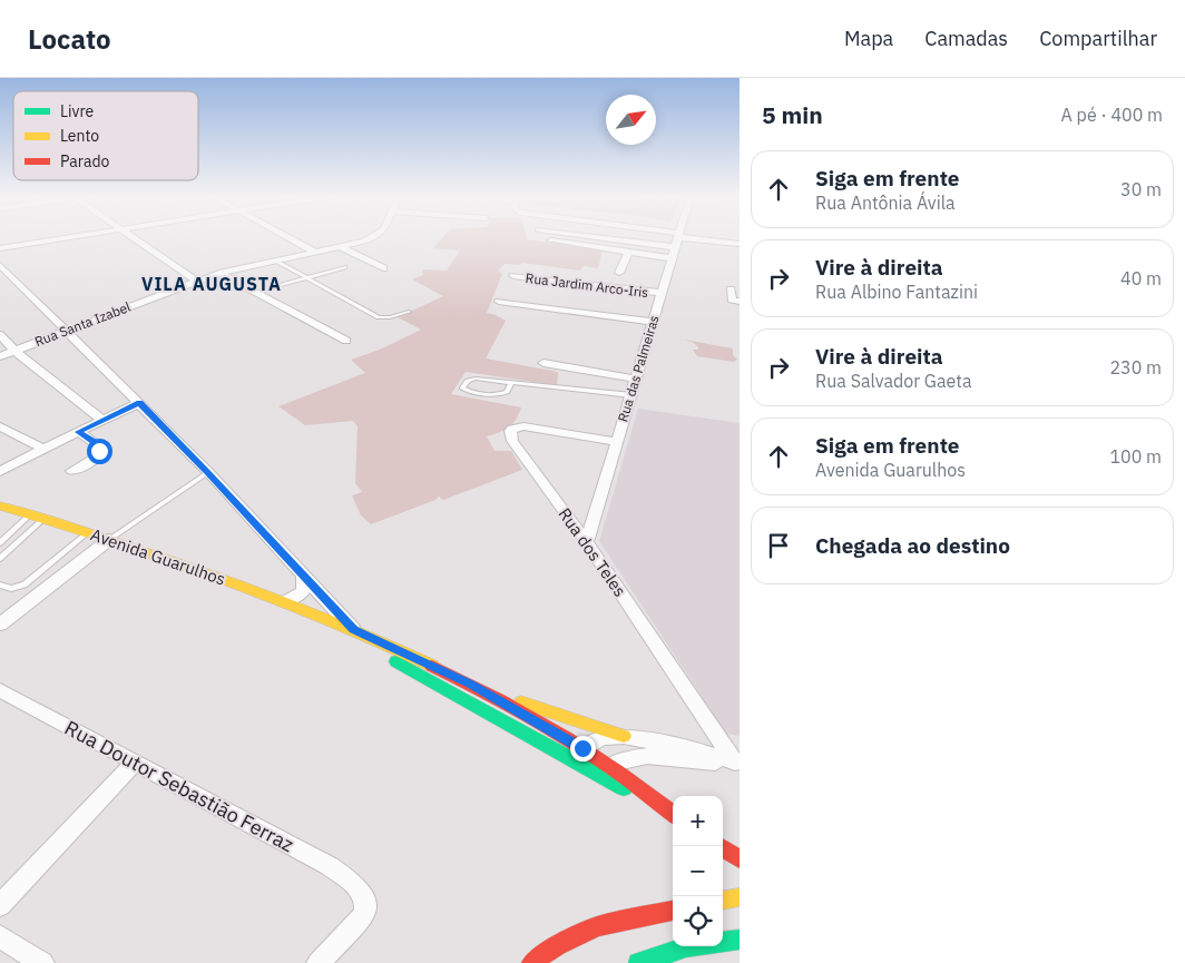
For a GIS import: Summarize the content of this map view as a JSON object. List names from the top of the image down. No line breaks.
{"streets":{"main road":["Avenida Guarulhos"],"street":["Rua Jardim Arco-Iris","Rua Santa Izabel","Rua das Palmeiras","Rua dos Teles","Rua Doutor Sebastião Ferraz"]},"crossings":[["Rua Jardim Arco-Iris","Rua das Palmeiras"],["Rua das Palmeiras","Rua dos Teles"]],"districts":["VILA AUGUSTA"],"legend":["Livre","Lento","Parado"],"north":"top right","page":{"header":"Locato","nav":["Mapa","Camadas","Compartilhar"],"heading":["5 min","A pé · 400 m"],"list":[["Siga em frente","Rua Antônia Ávila","30 m"],["Vire à direita","Rua Albino Fantazini","40 m"],["Vire à direita","Rua Salvador Gaeta","230 m"],["Siga em frente","Avenida Guarulhos","100 m"],"Chegada ao destino"],"map_buttons":["+","−"]}}
